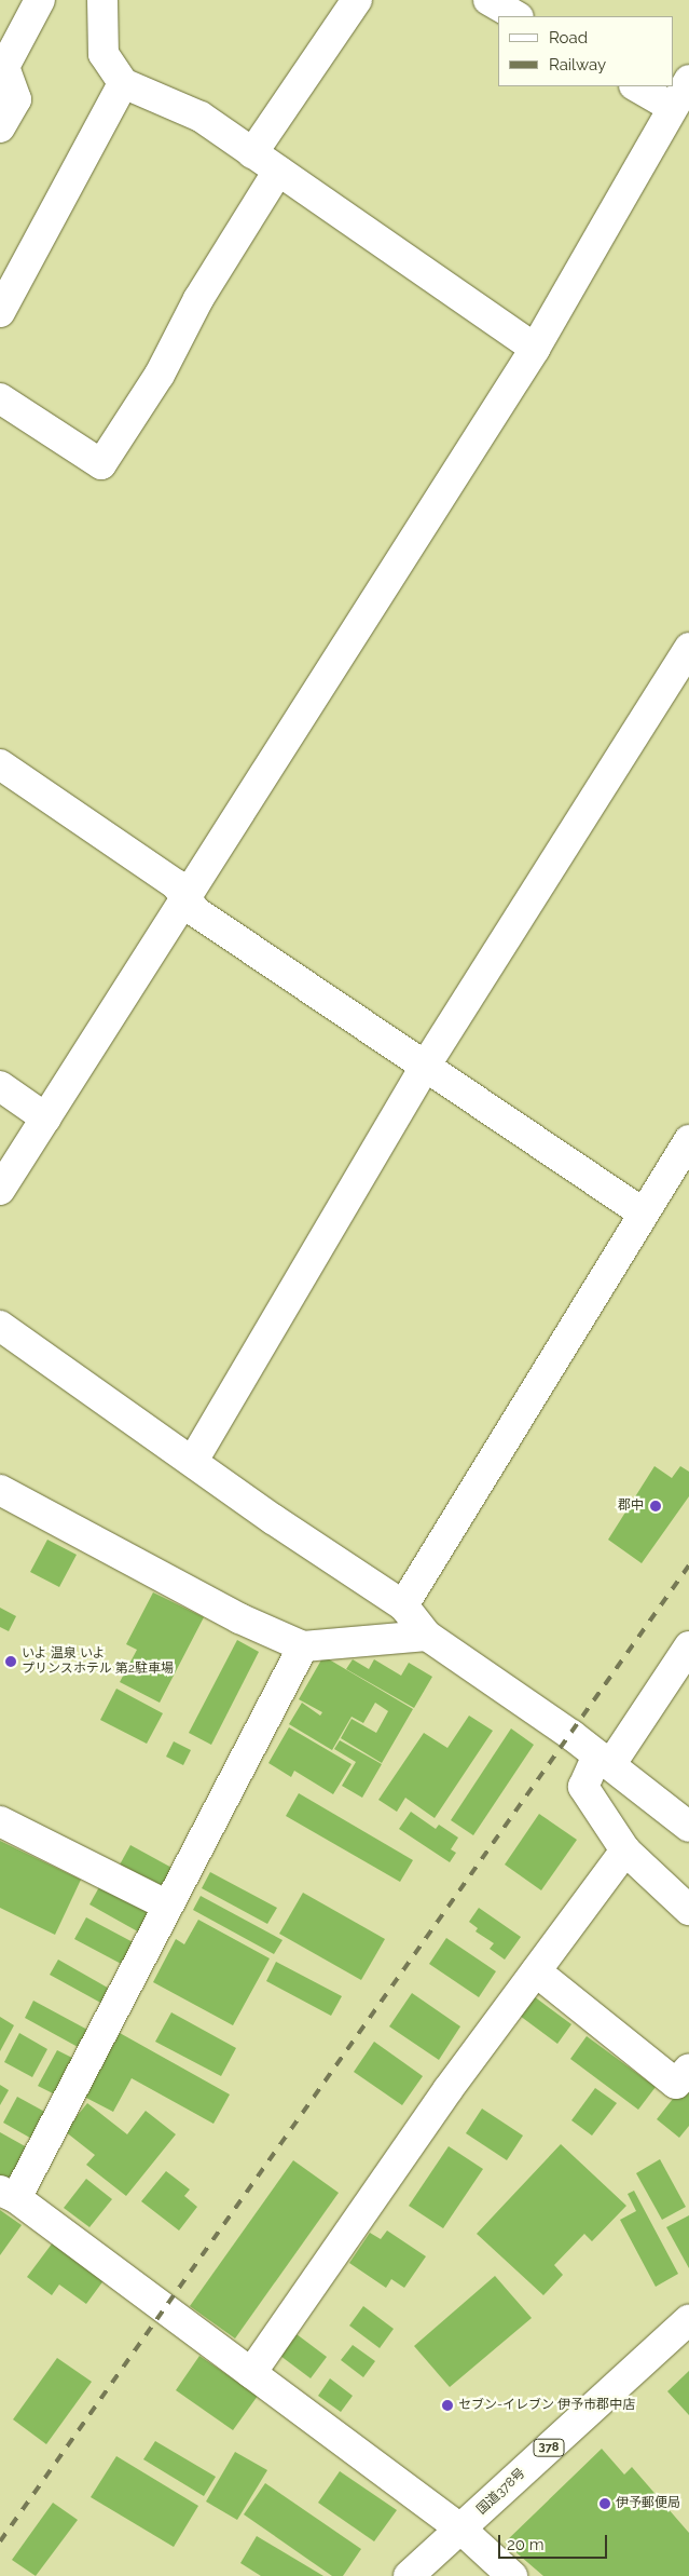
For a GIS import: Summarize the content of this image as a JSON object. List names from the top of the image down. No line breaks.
{"streets":{"main road":["378","国道378号"]},"places":["郡中","いよ 温泉 いよ プリンスホテル 第2駐車場","セブン-イレブン 伊予市郡中店","伊予郵便局"],"legend":["Road","Railway"],"scale_bar":"20 m"}
